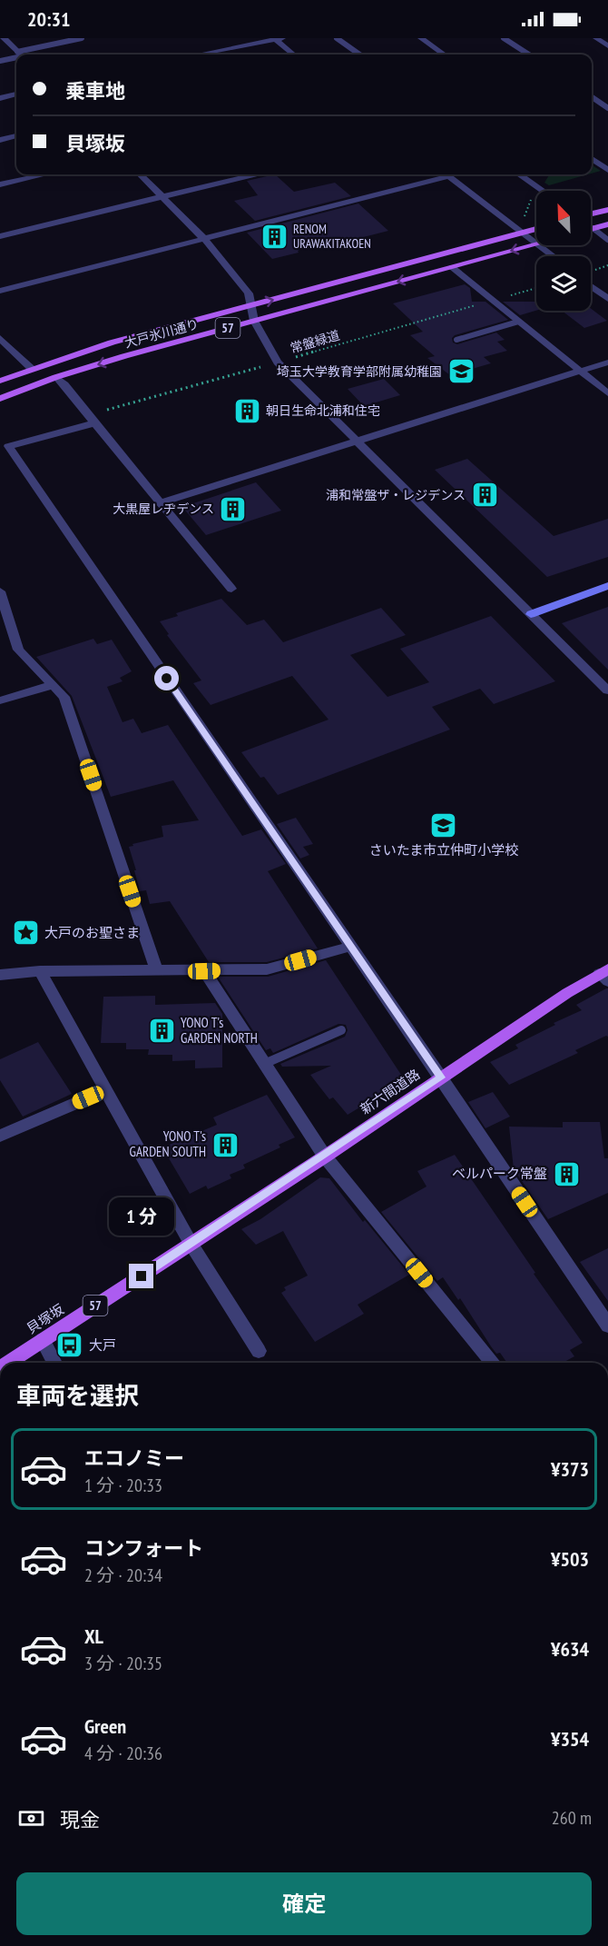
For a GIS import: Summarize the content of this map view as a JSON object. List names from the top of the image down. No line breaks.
{"streets":{"main road":["57","大戸氷川通り","新六間道路","貝塚坂"],"path":["常盤緑道"]},"crossings":[["57","大戸氷川通り"],["新六間道路","貝塚坂"]],"places":{"building":["RENOM URAWAKITAKOEN","朝日生命北浦和住宅","浦和常盤ザ・レジデンス","大黒屋レヂデンス","YONO T's GARDEN NORTH","YONO T's GARDEN SOUTH","ベルパーク常盤"],"school or university":["埼玉大学教育学部附属幼稚園","さいたま市立仲町小学校"],"place":["大戸のお聖さま"],"bus stop":["大戸"]},"north":"top left","page":{"status":"20:31","banner":["乗車地","貝塚坂"],"bubble":"1 分","heading":"車両を選択","list":[{"name":"エコノミー","note":"1 分 · 20:33","value":"¥373"},{"name":"コンフォート","note":"2 分 · 20:34","value":"¥503"},{"name":"XL","note":"3 分 · 20:35","value":"¥634"},{"name":"Green","note":"4 分 · 20:36","value":"¥354"}],"pay":["現金","260 m"],"buttons":"確定"}}
